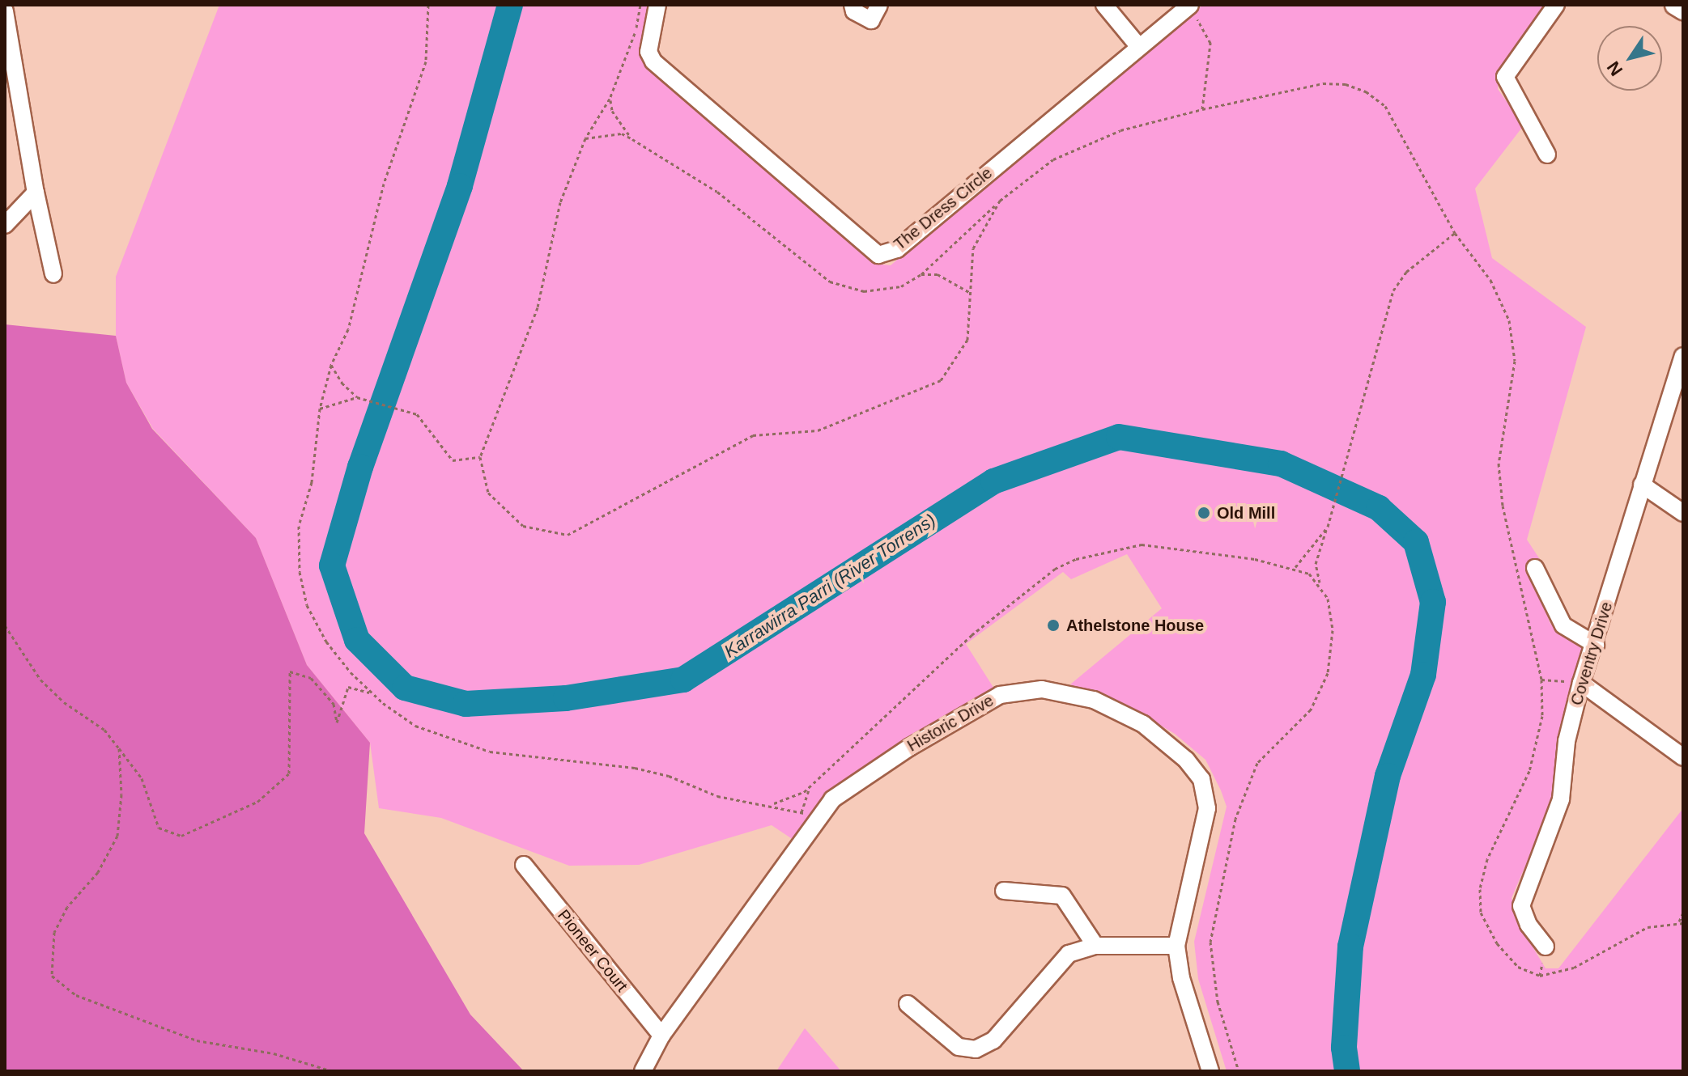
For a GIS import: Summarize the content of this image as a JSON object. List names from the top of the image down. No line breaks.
{"streets":{"street":["The Dress Circle","Coventry Drive","Historic Drive","Pioneer Court"]},"crossings":[["Historic Drive","Pioneer Court"]],"water":["Karrawirra Parri (River Torrens)"],"places":["Old Mill","Athelstone House"],"north":"bottom left"}
